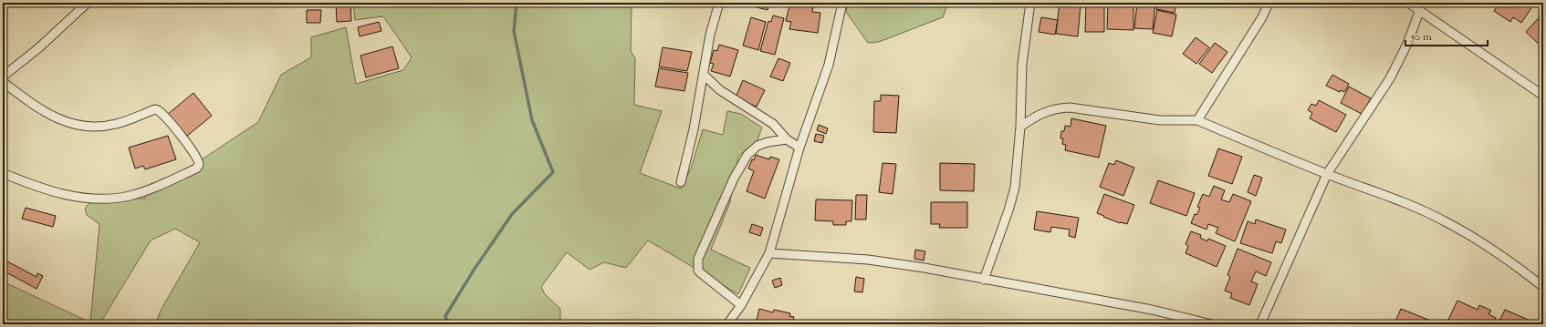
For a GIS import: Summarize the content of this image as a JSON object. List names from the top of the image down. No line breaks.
{"scale_bar":"50 m"}
